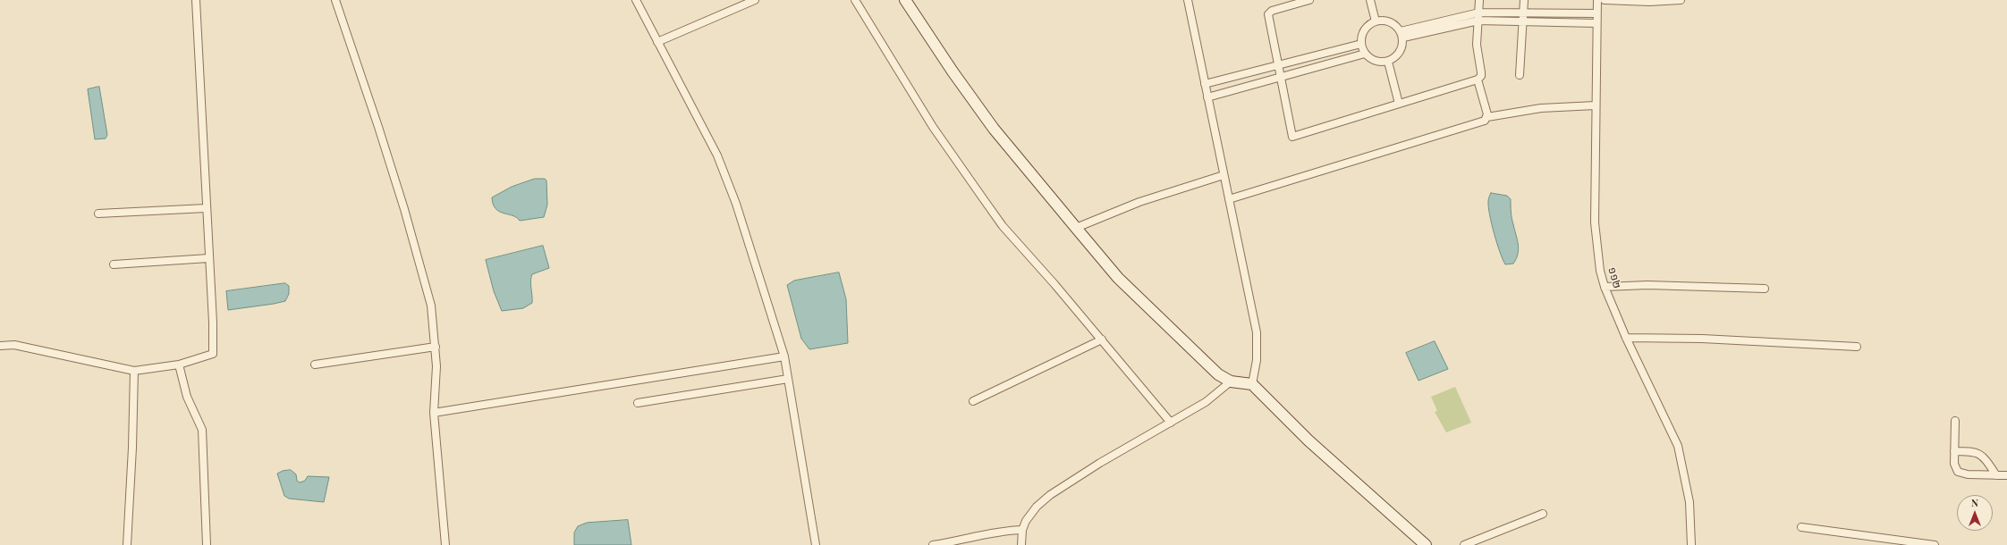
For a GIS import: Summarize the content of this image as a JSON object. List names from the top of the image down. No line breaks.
{"streets":{"street":["១១២"]},"north":"top"}
